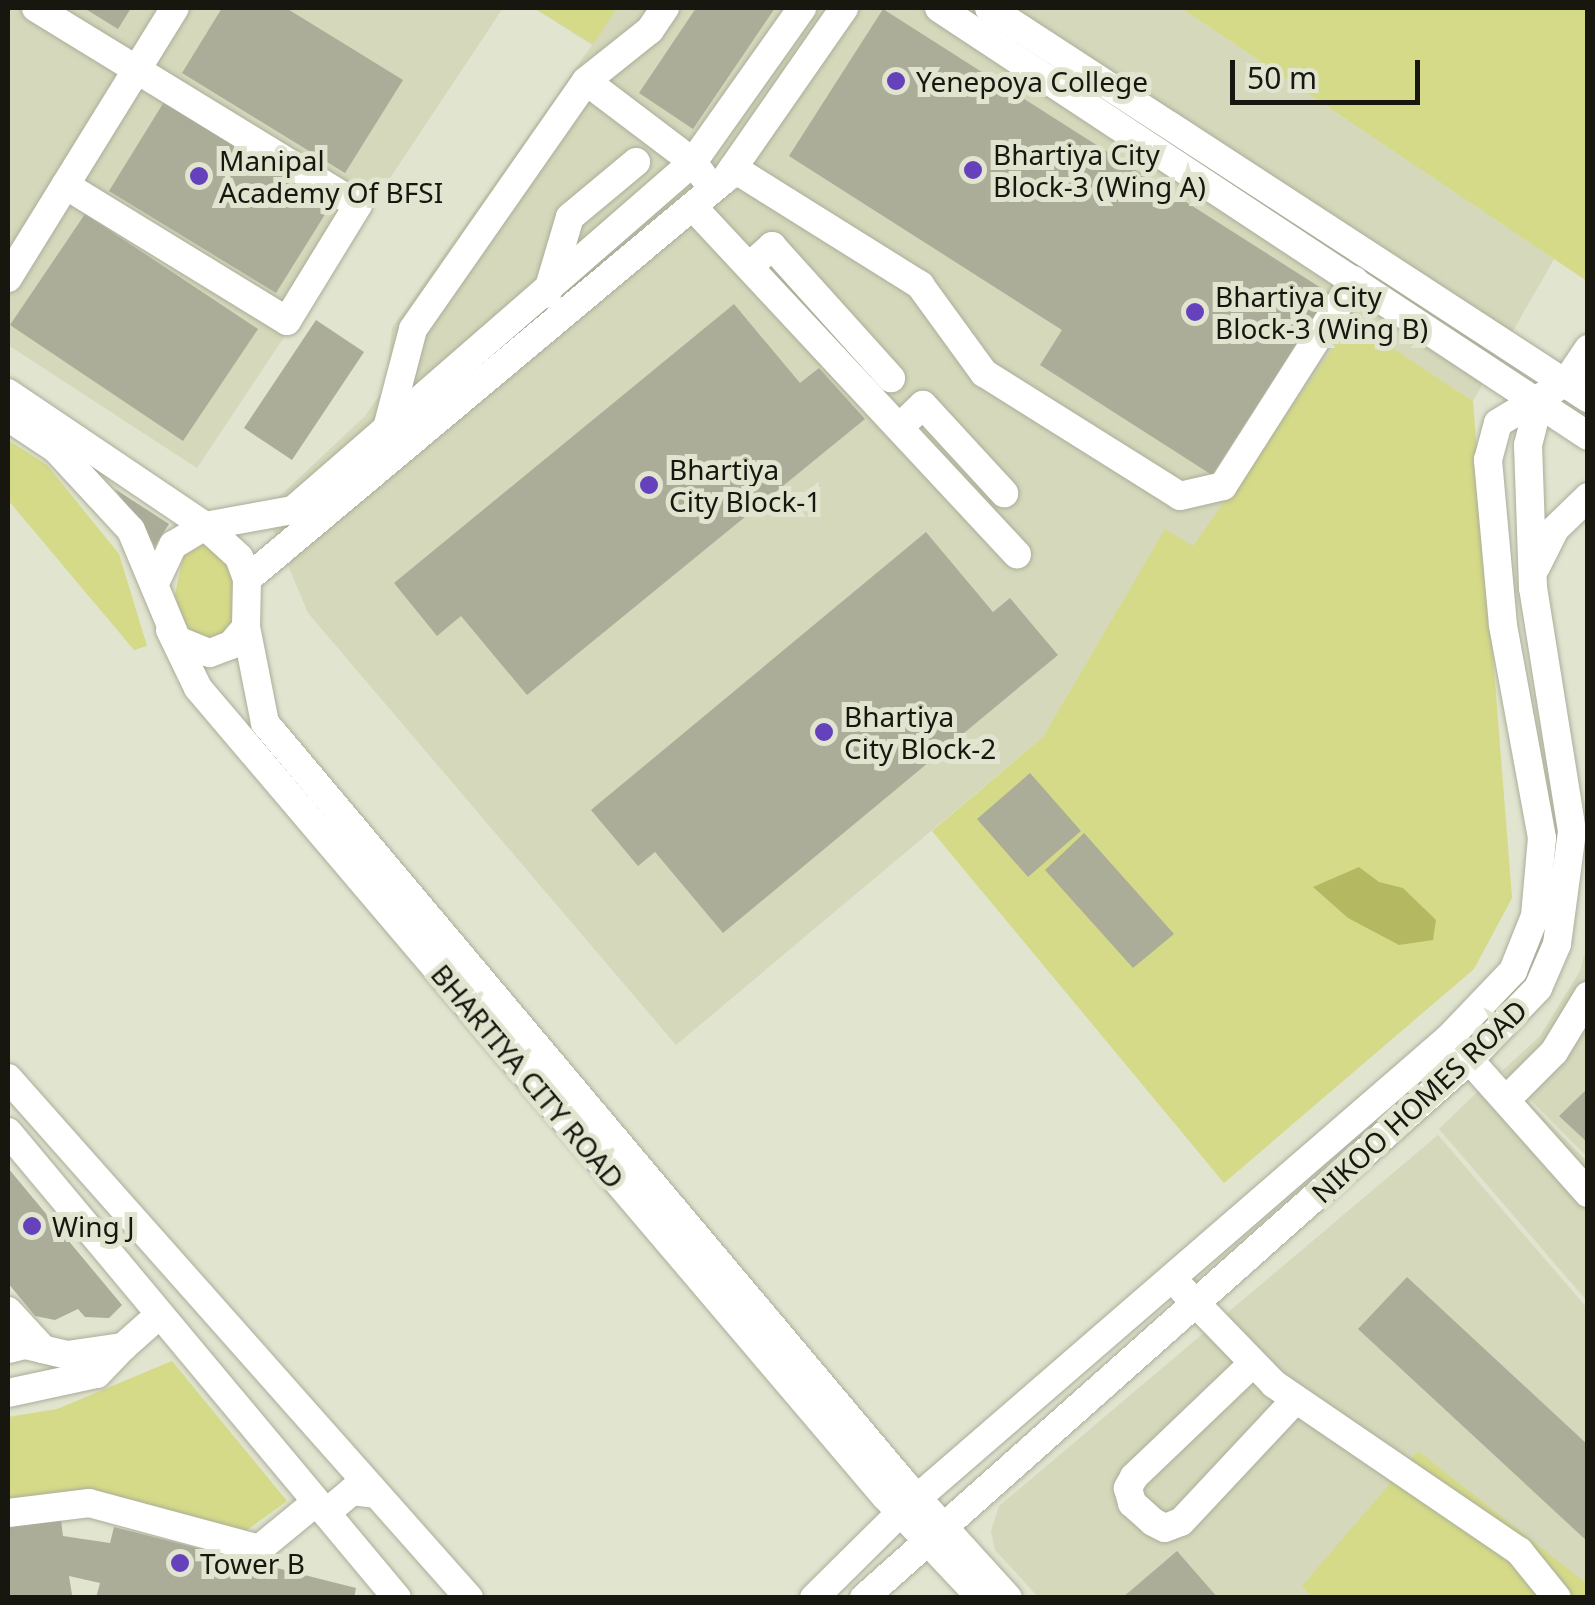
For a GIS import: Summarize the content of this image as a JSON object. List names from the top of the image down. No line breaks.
{"streets":{"street":["BHARTIYA CITY ROAD","NIKOO HOMES ROAD"]},"crossings":[["BHARTIYA CITY ROAD","NIKOO HOMES ROAD"]],"places":["Yenepoya College","Bhartiya City Block-3 (Wing A)","Manipal Academy Of BFSI","Bhartiya City Block-3 (Wing B)","Bhartiya City Block-1","Bhartiya City Block-2","Wing J","Tower B"],"scale_bar":"50 m"}
